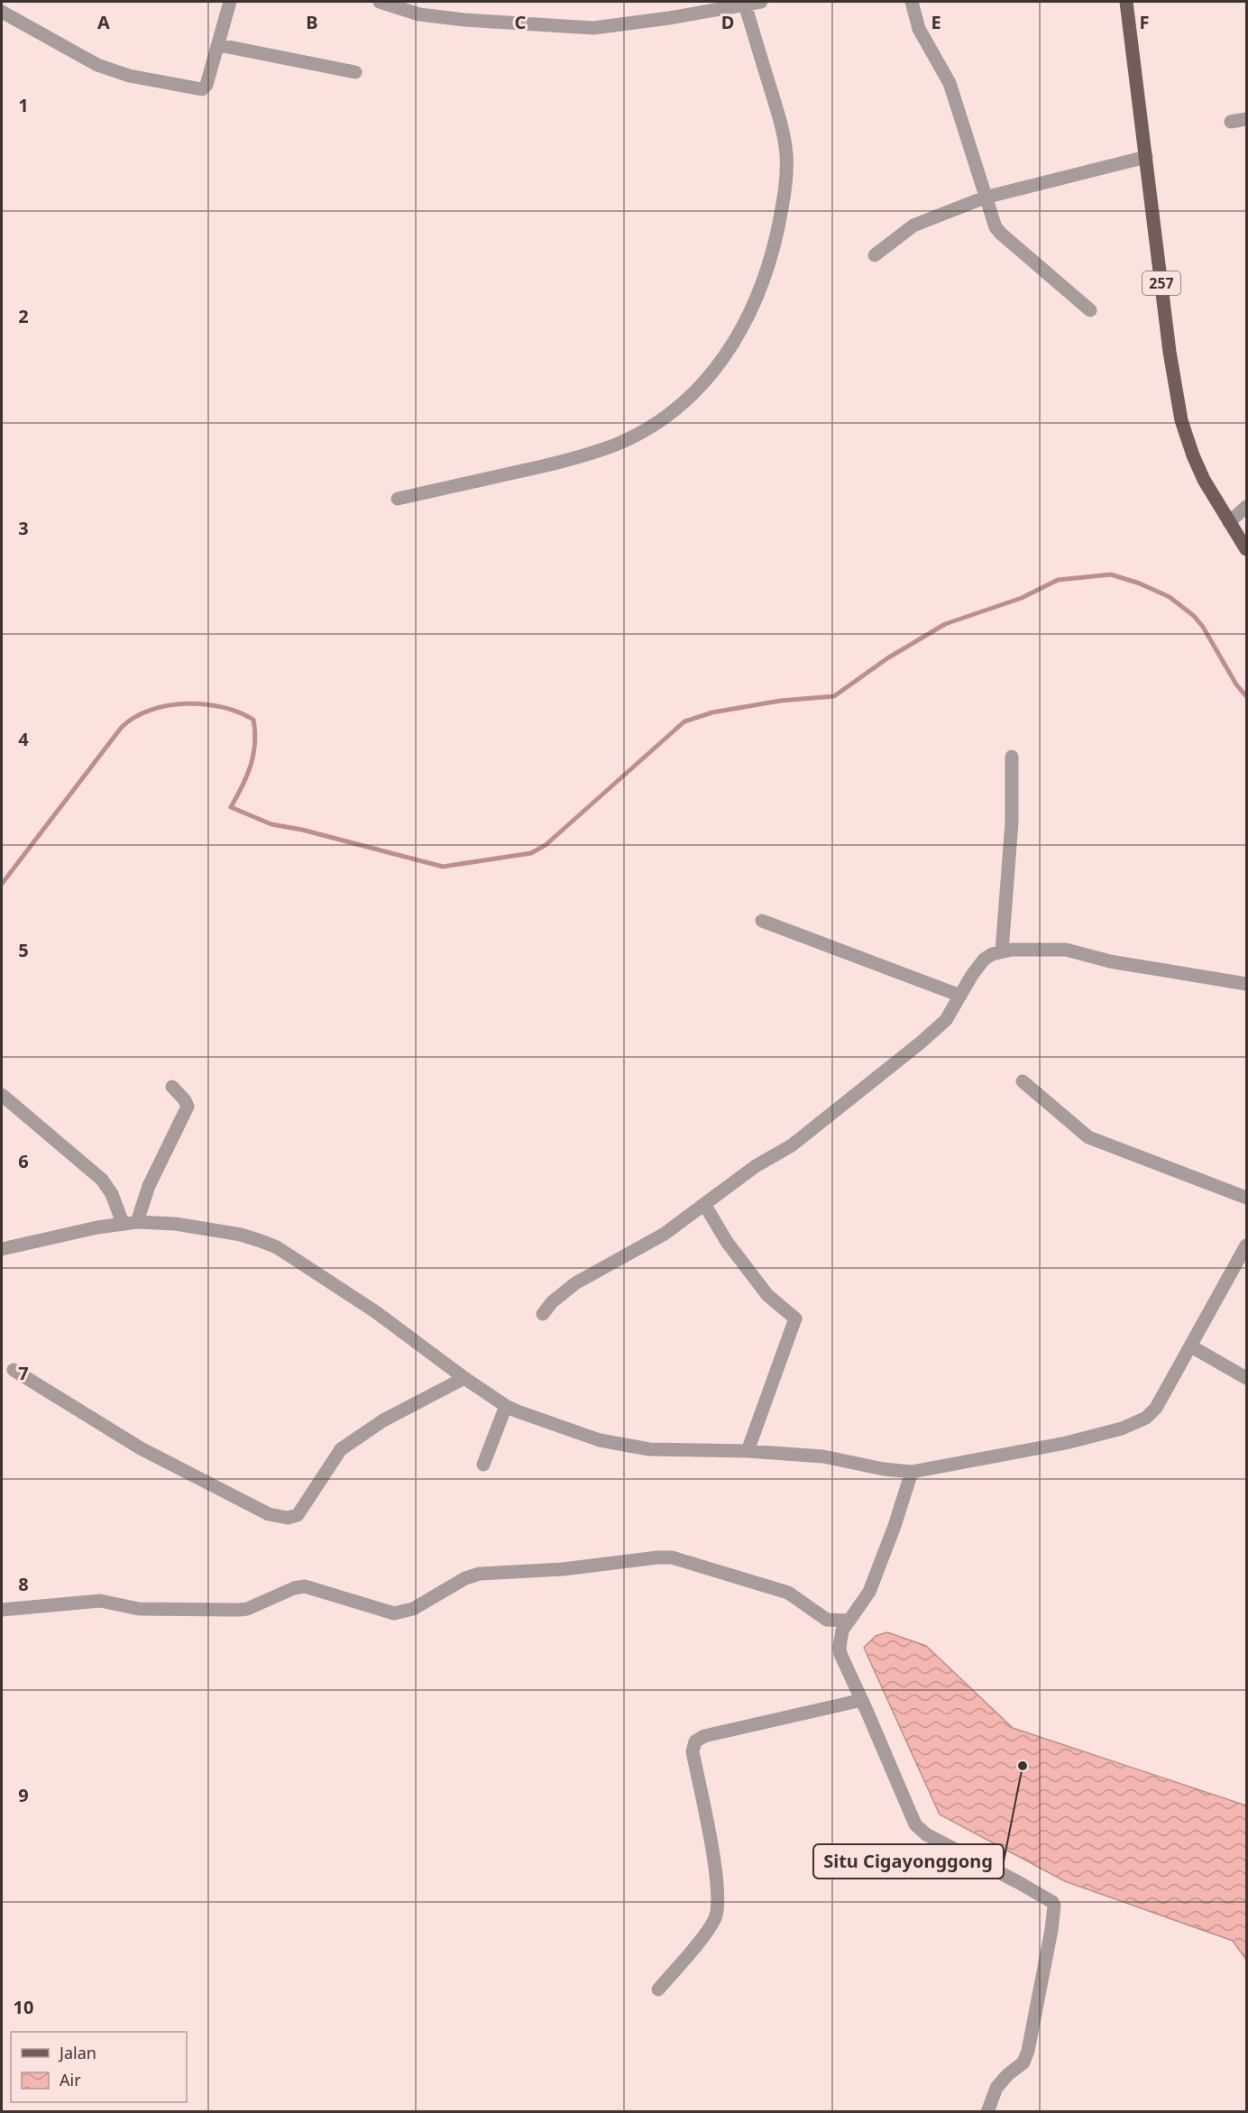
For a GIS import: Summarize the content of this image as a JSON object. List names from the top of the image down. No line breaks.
{"streets":{"main road":["257"]},"places":["Situ Cigayonggong"],"legend":["Jalan","Air"],"grid":{"columns":["A","B","C","D","E","F"],"rows":["1","2","3","4","5","6","7","8","9","10"]}}
